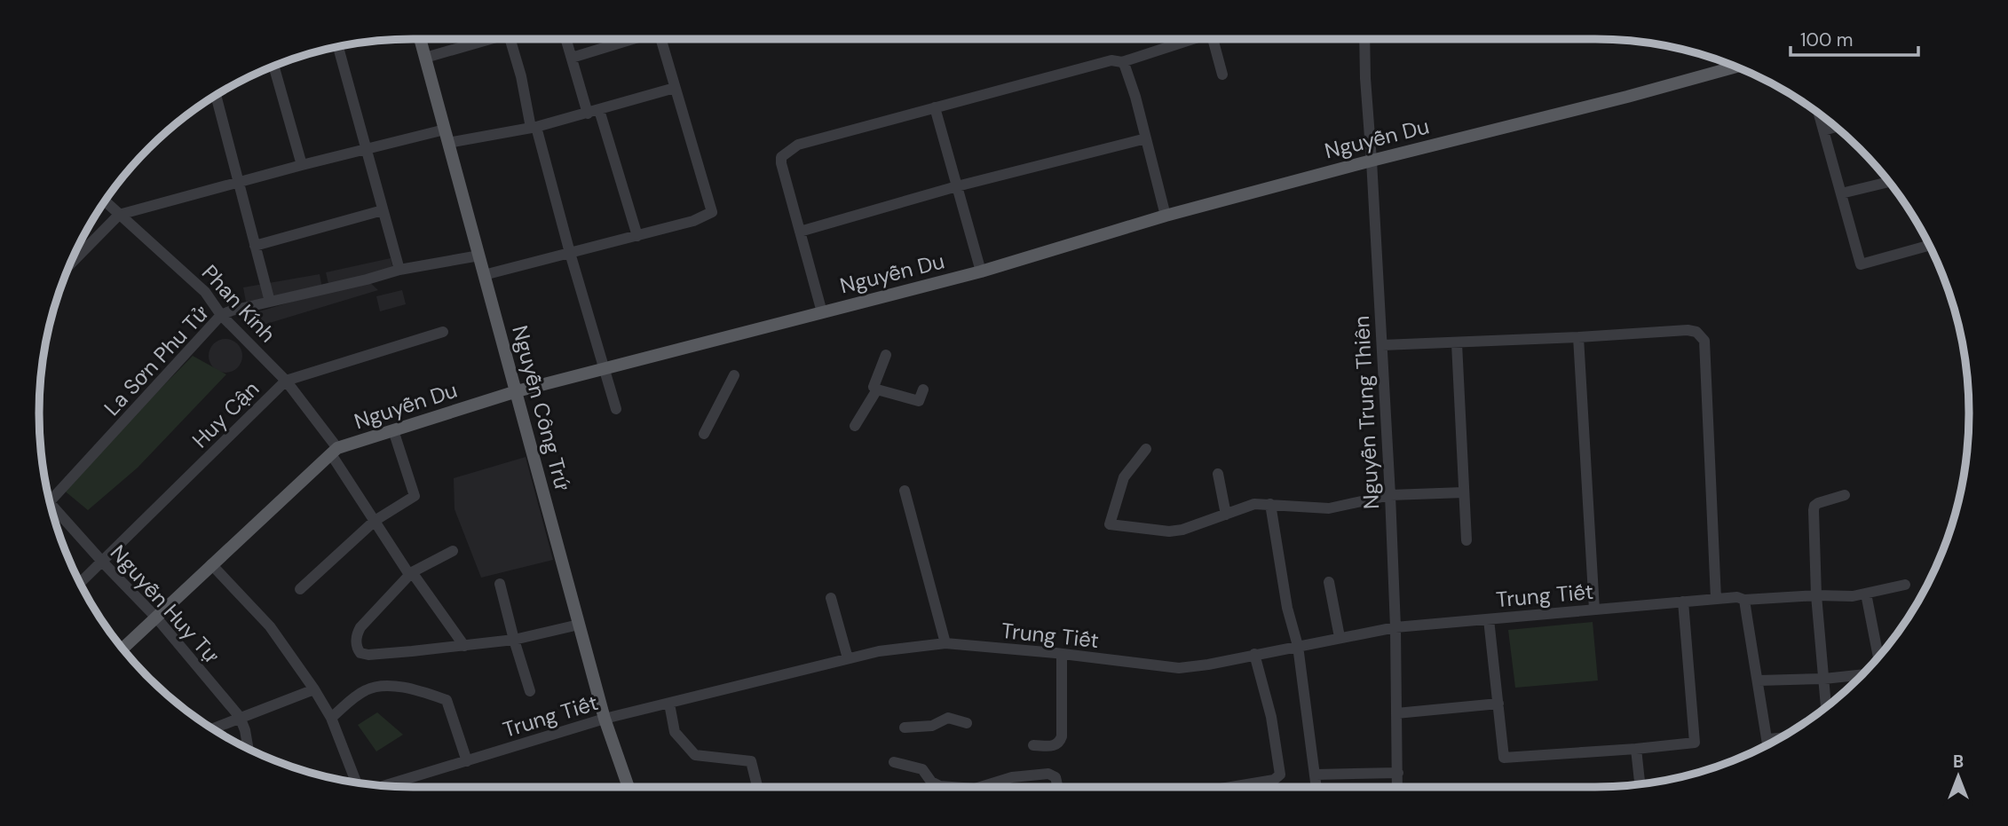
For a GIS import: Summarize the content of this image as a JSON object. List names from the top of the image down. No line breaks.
{"streets":{"main road":["Nguyễn Du","Nguyễn Công Trứ"],"street":["Phan Kính","La Sơn Phu Tử","Nguyễn Trung Thiên","Huy Cận","Trung Tiết","Nguyễn Huy Tự"]},"crossings":[["Nguyễn Du","Phan Kính"],["Nguyễn Du","Nguyễn Công Trứ"],["Nguyễn Du","Nguyễn Trung Thiên"],["Nguyễn Du","Nguyễn Huy Tự"],["Phan Kính","La Sơn Phu Tử"],["Phan Kính","Huy Cận"],["La Sơn Phu Tử","Nguyễn Công Trứ"],["Nguyễn Công Trứ","Trung Tiết"],["Nguyễn Trung Thiên","Trung Tiết"],["Huy Cận","Nguyễn Huy Tự"]],"scale_bar":"100 m","north":"top"}
